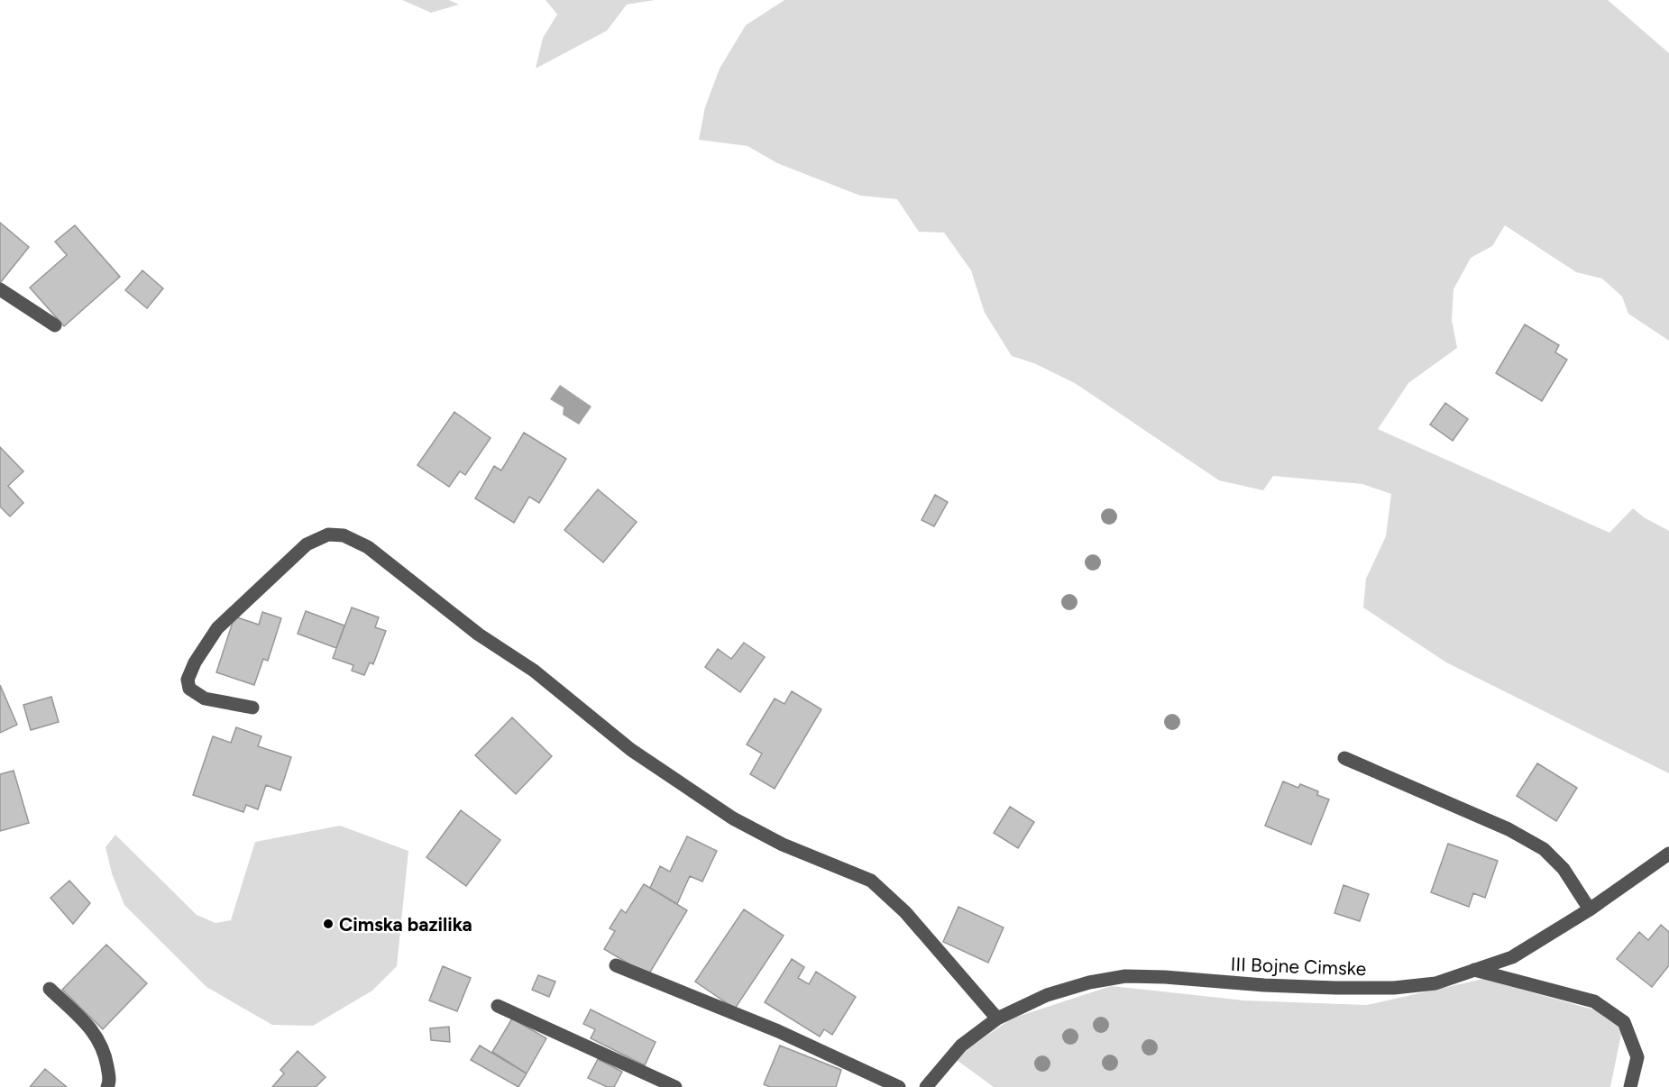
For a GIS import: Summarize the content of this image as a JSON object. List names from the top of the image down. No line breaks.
{"streets":{"street":["III Bojne Cimske"]},"places":["Cimska bazilika"]}
